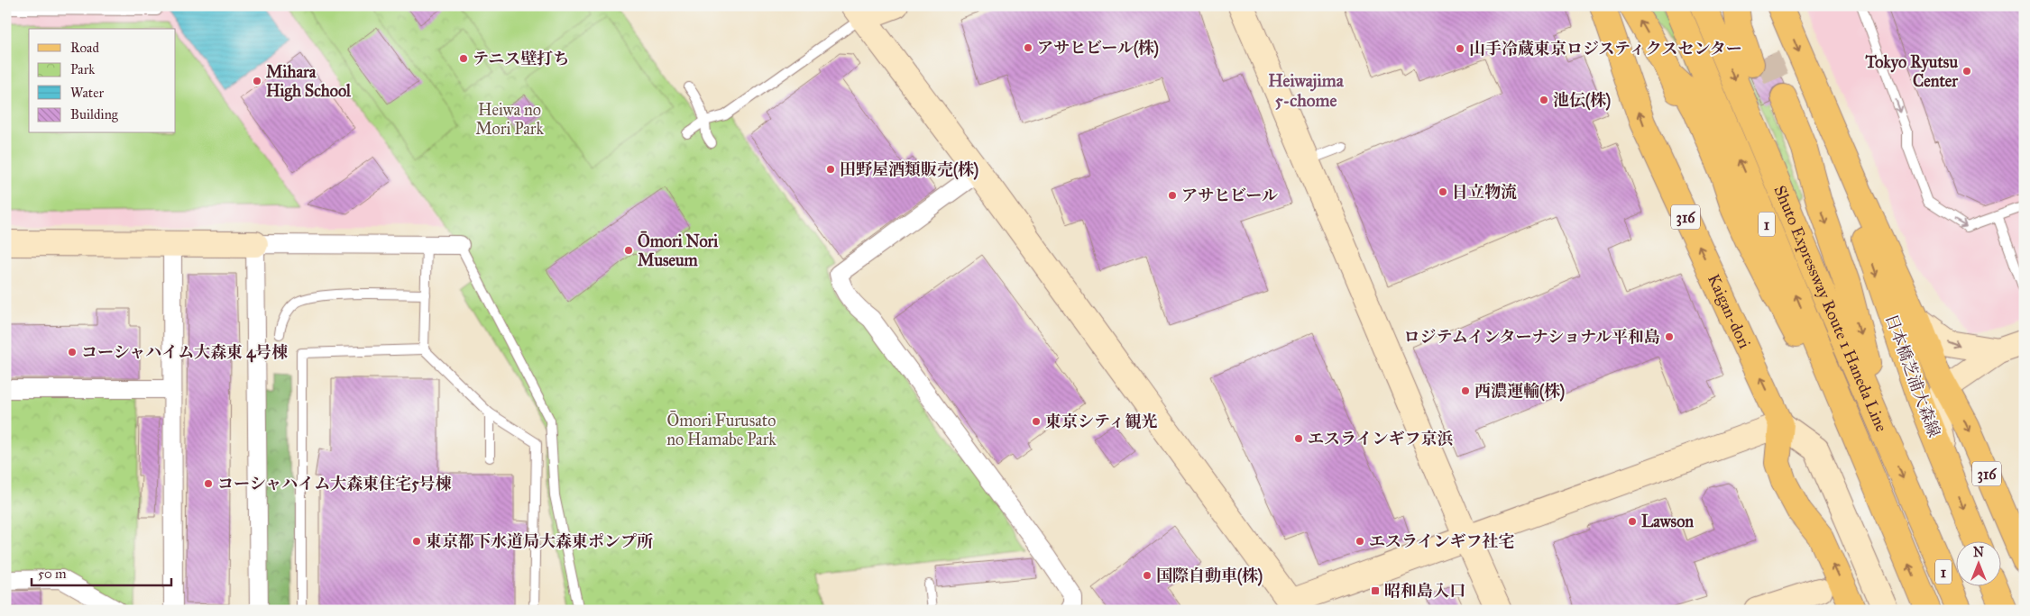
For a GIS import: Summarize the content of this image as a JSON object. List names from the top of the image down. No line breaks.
{"streets":{"main road":["316","1","Shuto Expressway Route 1 Haneda Line","Kaigan-dori","日本橋芝浦大森線"]},"crossings":[["316","日本橋芝浦大森線"]],"districts":["Heiwajima 5-chome"],"parks":["Heiwa no Mori Park","Ōmori Furusato no Hamabe Park"],"places":{"other":["アサヒビール(株)","山手冷蔵東京ロジスティクスセンター","テニス壁打ち","Tokyo Ryutsu Center","Mihara High School","池伝(株)","田野屋酒類販売(株)","日立物流","アサヒビール","Ōmori Nori Museum","ロジテムインターナショナル平和島","コーシャハイム大森東 4号棟","西濃運輸(株)","東京シティ観光","エスラインギフ京浜","コーシャハイム大森東住宅5号棟","Lawson","東京都下水道局大森東ポンプ所","エスラインギフ社宅","国際自動車(株)"],"transit":["昭和島入口"]},"legend":["Road","Park","Water","Building"],"scale_bar":"50 m","north":"top"}
